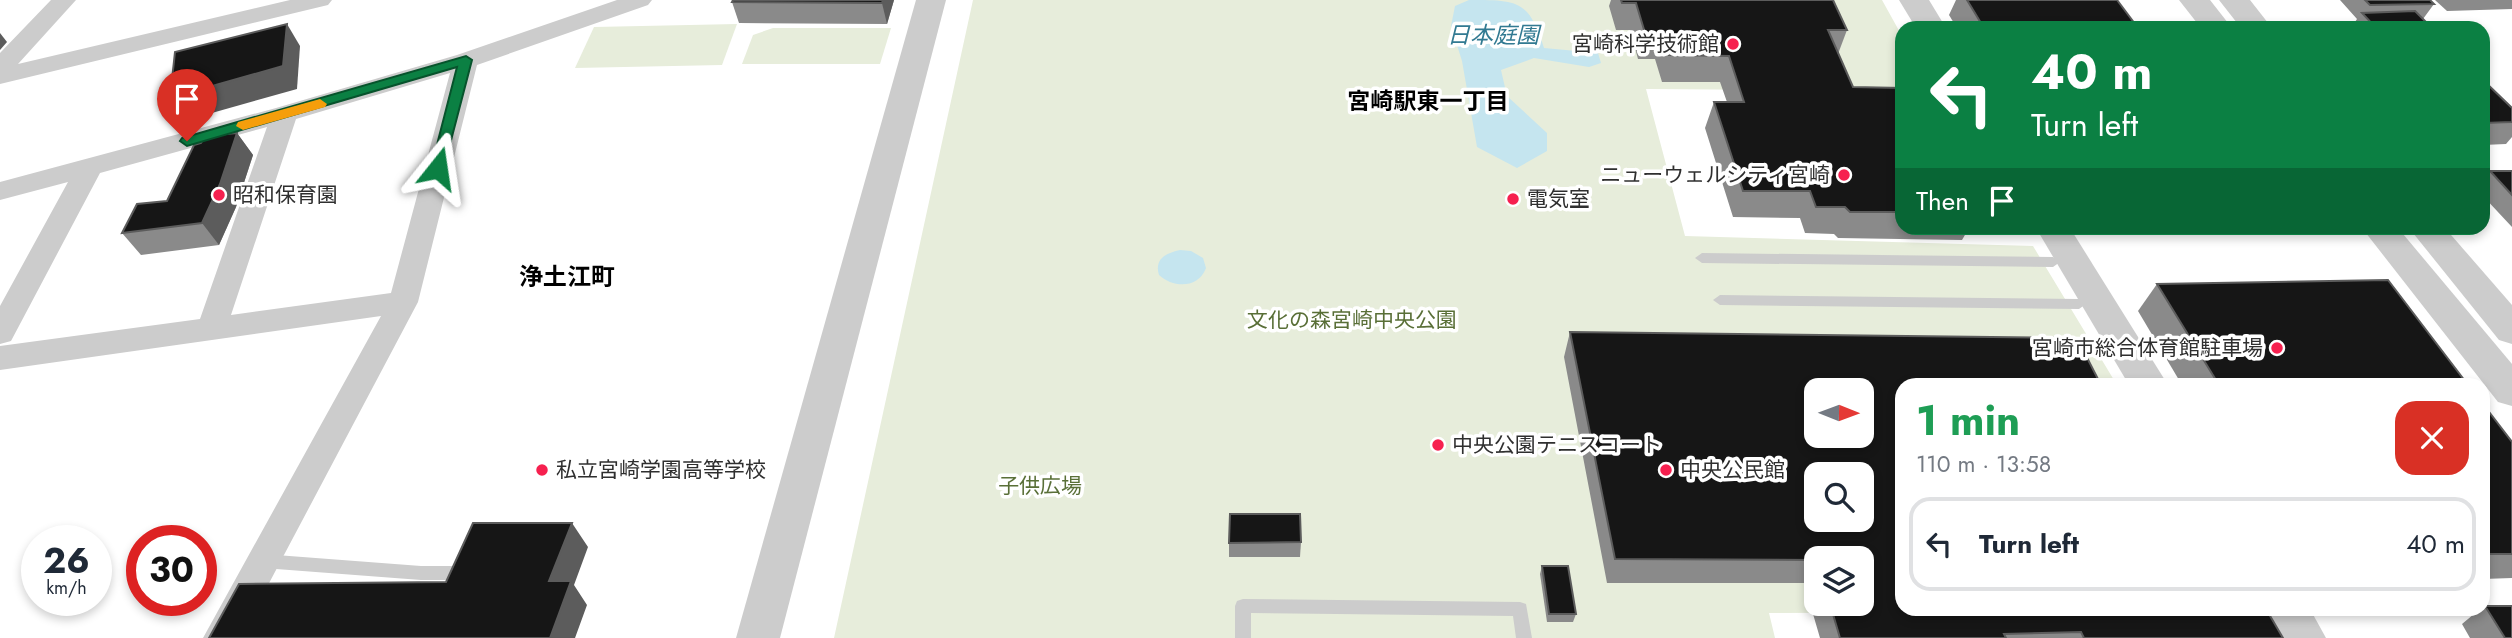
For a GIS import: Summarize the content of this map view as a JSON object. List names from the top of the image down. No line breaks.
{"districts":["宮崎駅東一丁目","浄土江町"],"water":["日本庭園"],"parks":["文化の森宮崎中央公園","子供広場"],"places":["宮崎科学技術館","ニューウェルシティ宮崎","昭和保育園","電気室","宮崎市総合体育館駐車場","中央公園テニスコート","私立宮崎学園高等学校","中央公民館"],"north":"right","page":{"turn":["40 m","Turn left"],"then":"Then","heading":["1 min","110 m · 13:58"],"list":[{"name":"Turn left","value":"40 m"}],"speed":"26 km/h","limit":"30"}}
